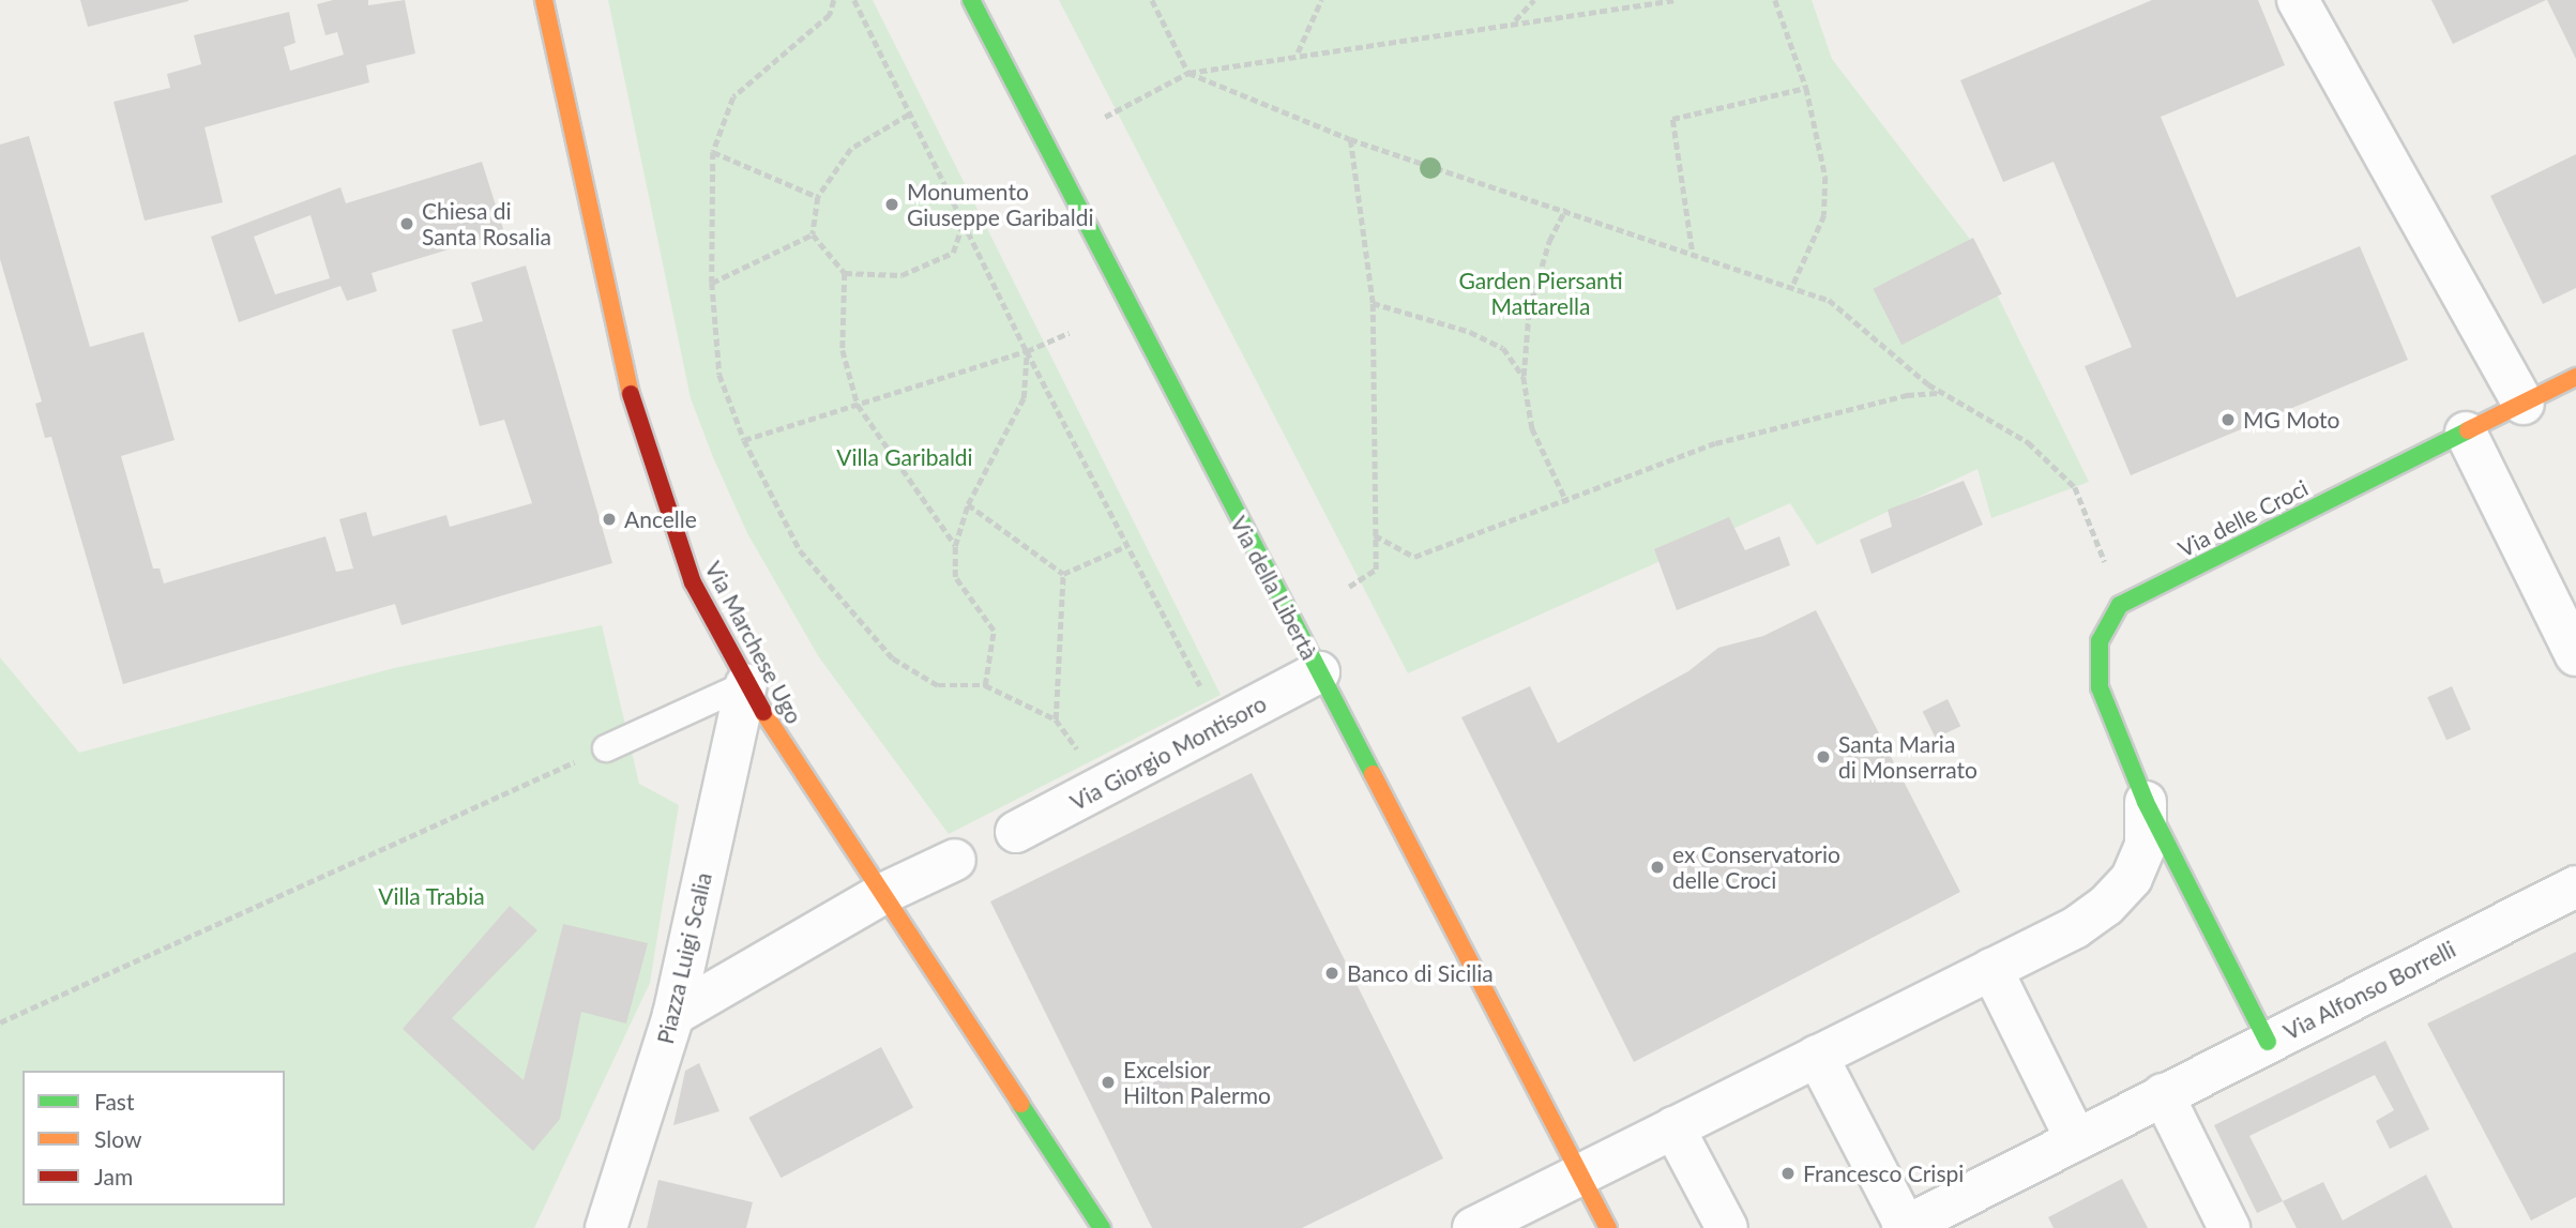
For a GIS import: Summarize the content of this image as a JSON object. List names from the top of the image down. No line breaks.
{"streets":{"street":["Via delle Croci","Via della Libertà","Via Marchese Ugo","Via Giorgio Montisoro","Piazza Luigi Scalia","Via Alfonso Borrelli"]},"crossings":[["Via delle Croci","Via Alfonso Borrelli"],["Via della Libertà","Via Giorgio Montisoro"],["Via Marchese Ugo","Piazza Luigi Scalia"]],"parks":["Garden Piersanti Mattarella","Villa Garibaldi","Villa Trabia"],"places":["Monumento Giuseppe Garibaldi","Chiesa di Santa Rosalia","MG Moto","Ancelle","Santa Maria di Monserrato","ex Conservatorio delle Croci","Banco di Sicilia","Excelsior Hilton Palermo","Francesco Crispi"],"legend":["Fast","Slow","Jam"]}
